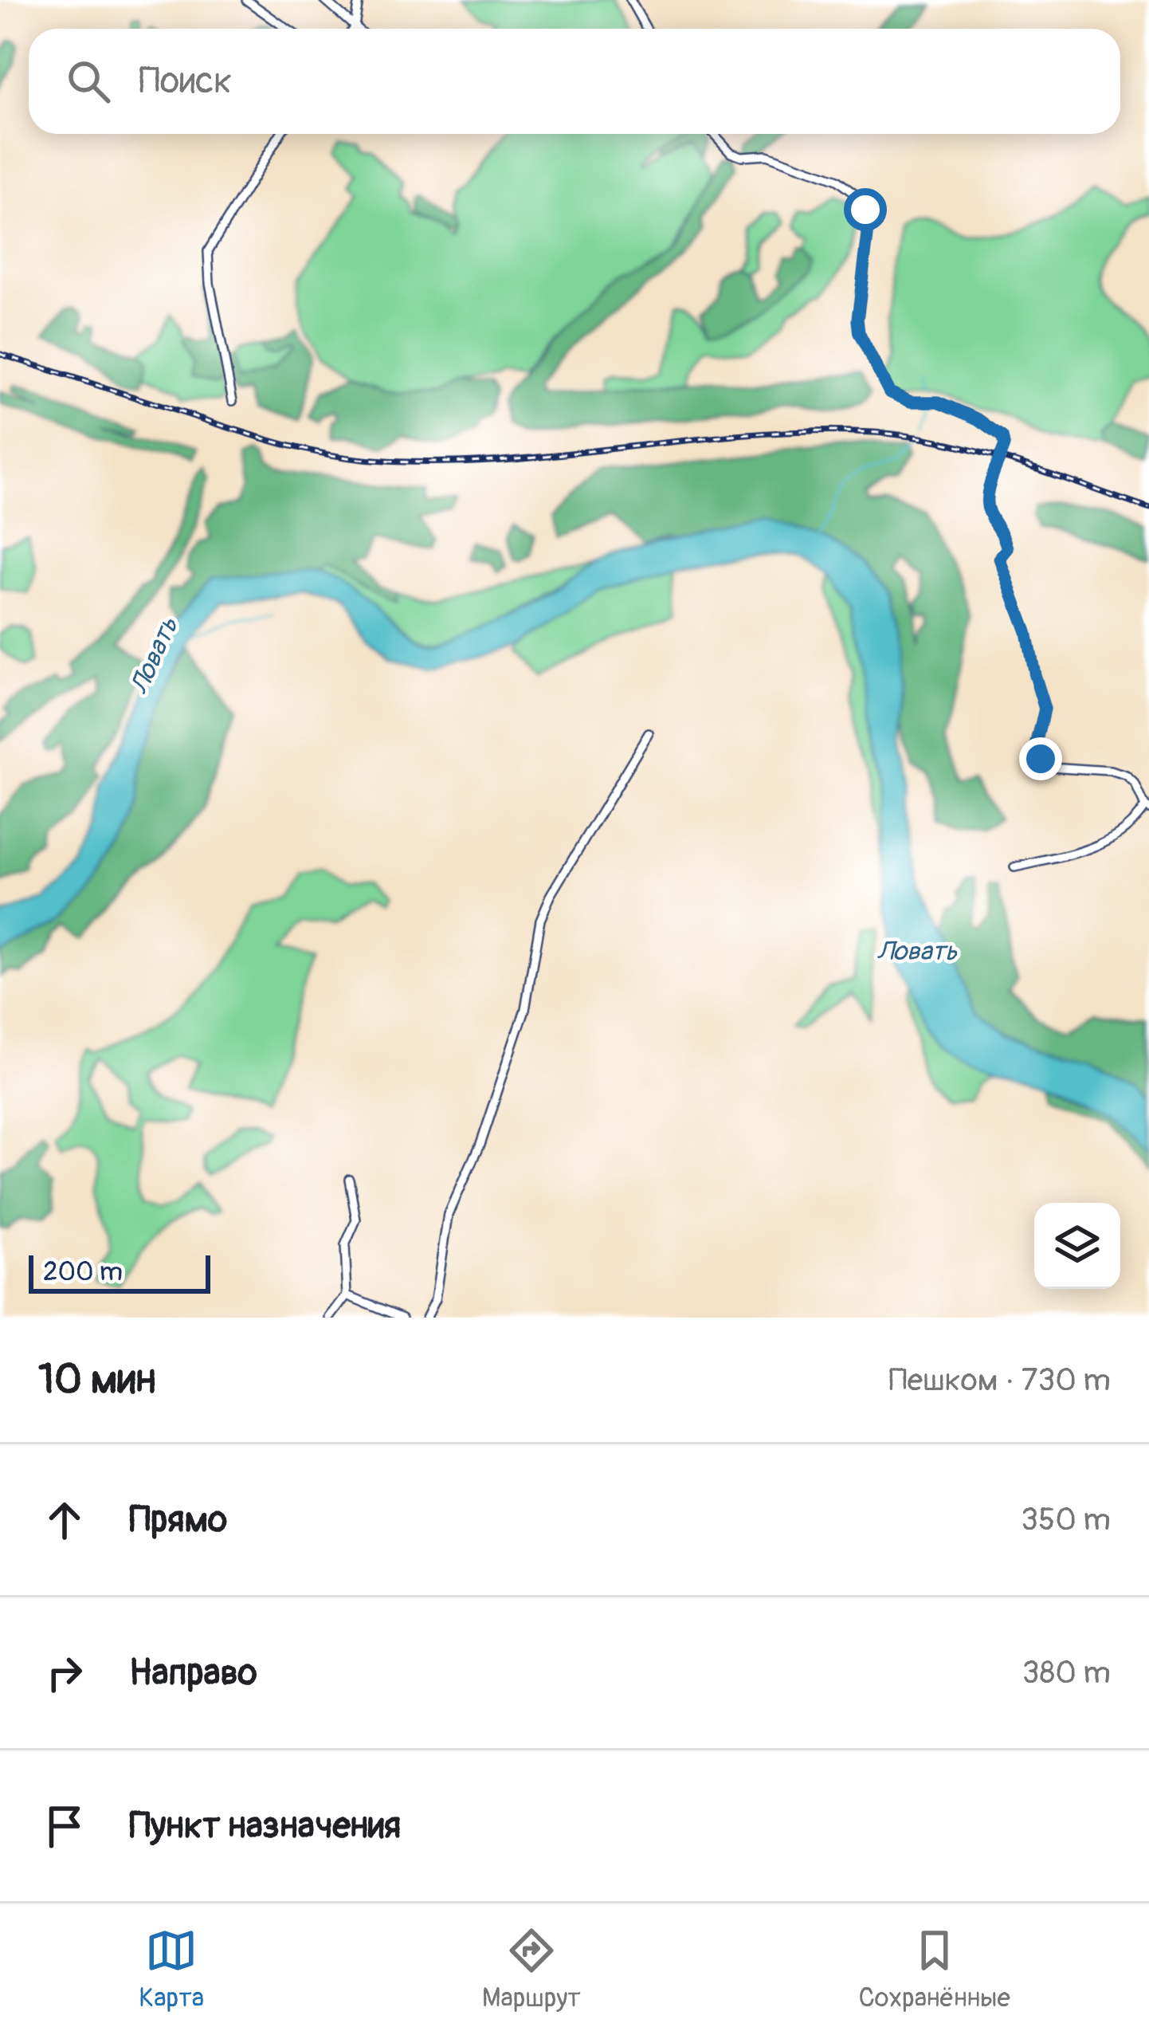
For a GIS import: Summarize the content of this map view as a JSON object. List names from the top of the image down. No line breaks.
{"water":["Ловать"],"scale_bar":"200 m","page":{"search":"Поиск","scale":"200 m","heading":["10 мин","Пешком · 730 m"],"list":[["Прямо","350 m"],["Направо","380 m"],"Пункт назначения"],"nav":["Карта","Маршрут","Сохранённые"]}}
